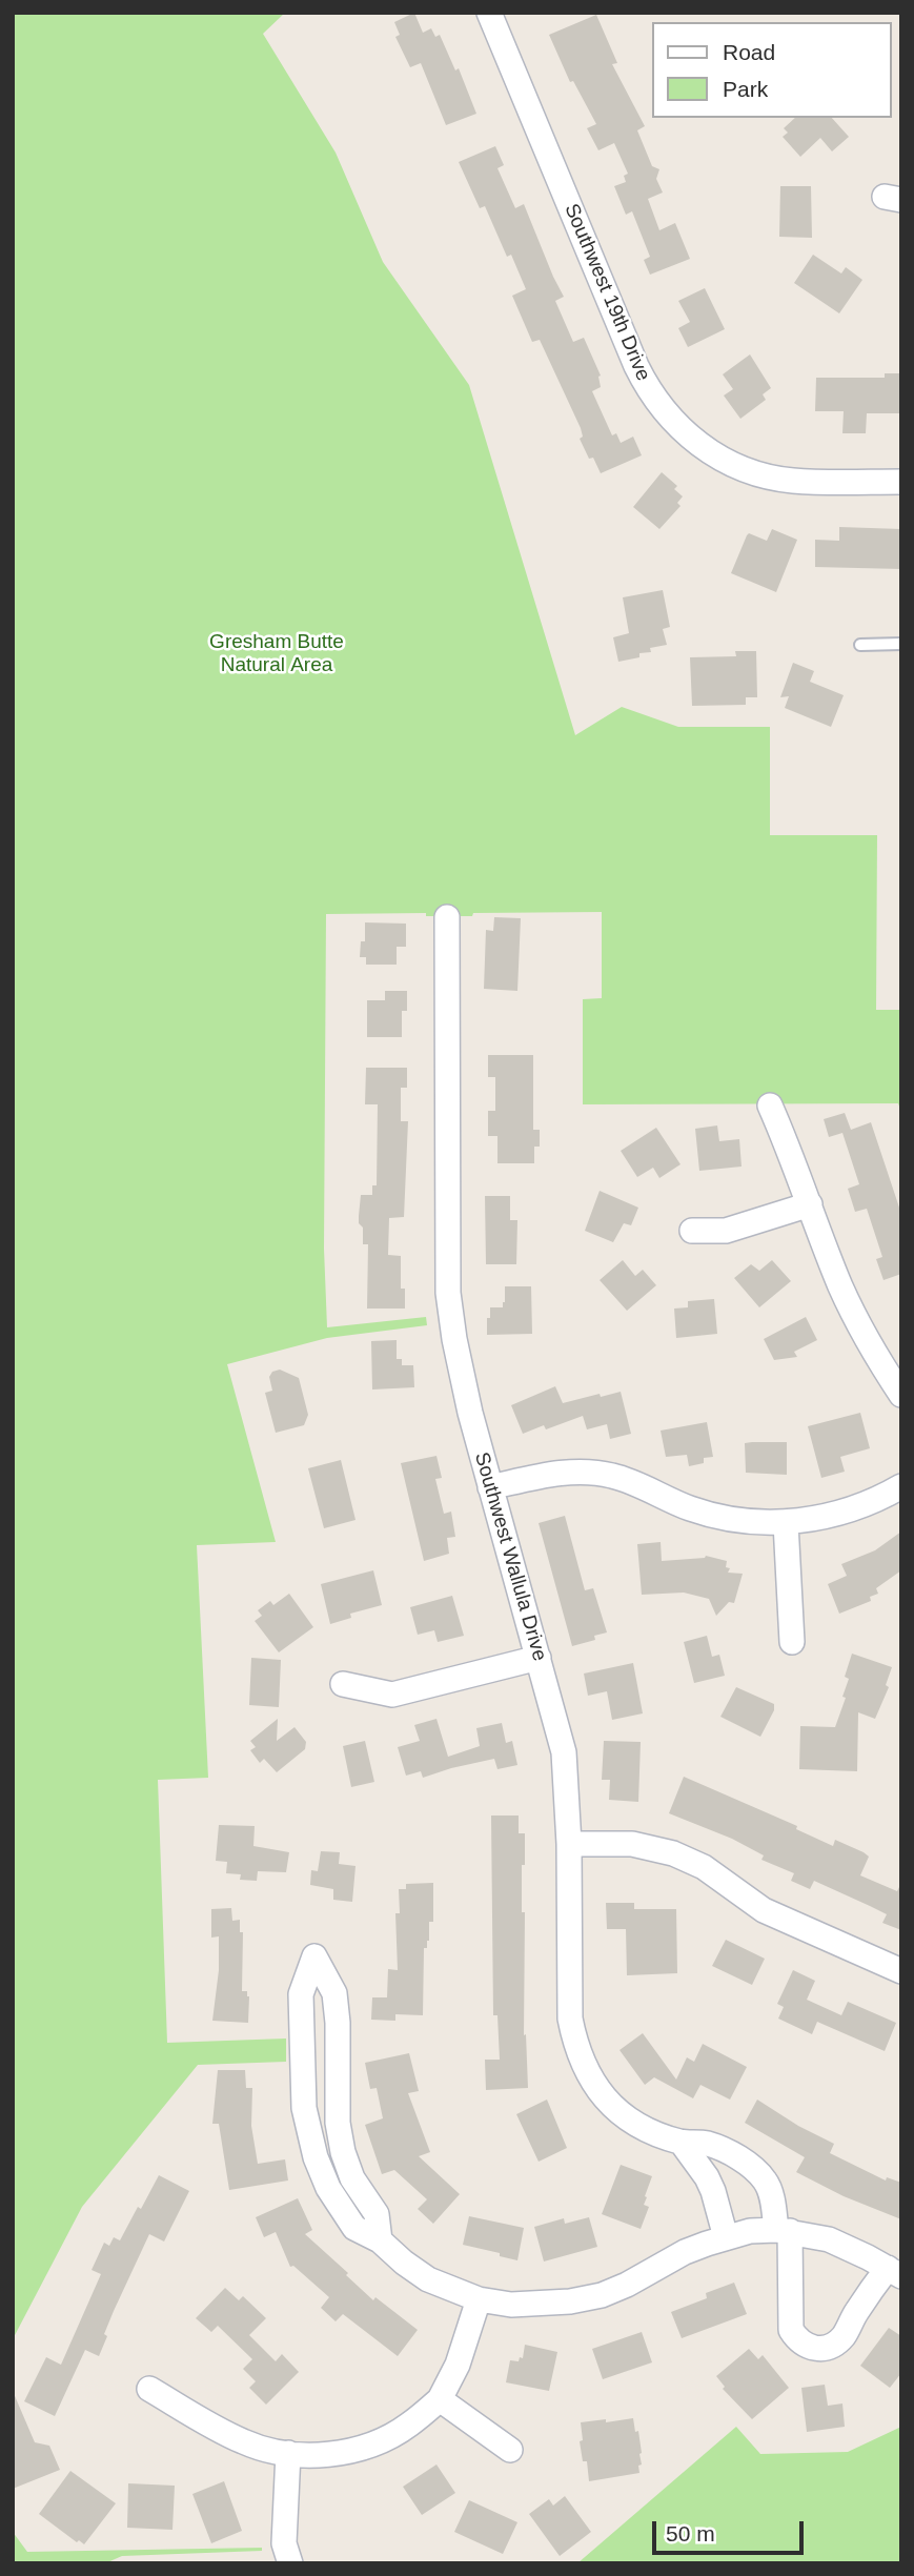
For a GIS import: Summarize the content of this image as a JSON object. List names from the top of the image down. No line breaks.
{"streets":{"street":["Southwest 19th Drive","Southwest Wallula Drive"]},"parks":["Gresham Butte Natural Area"],"legend":["Road","Park"],"scale_bar":"50 m"}
